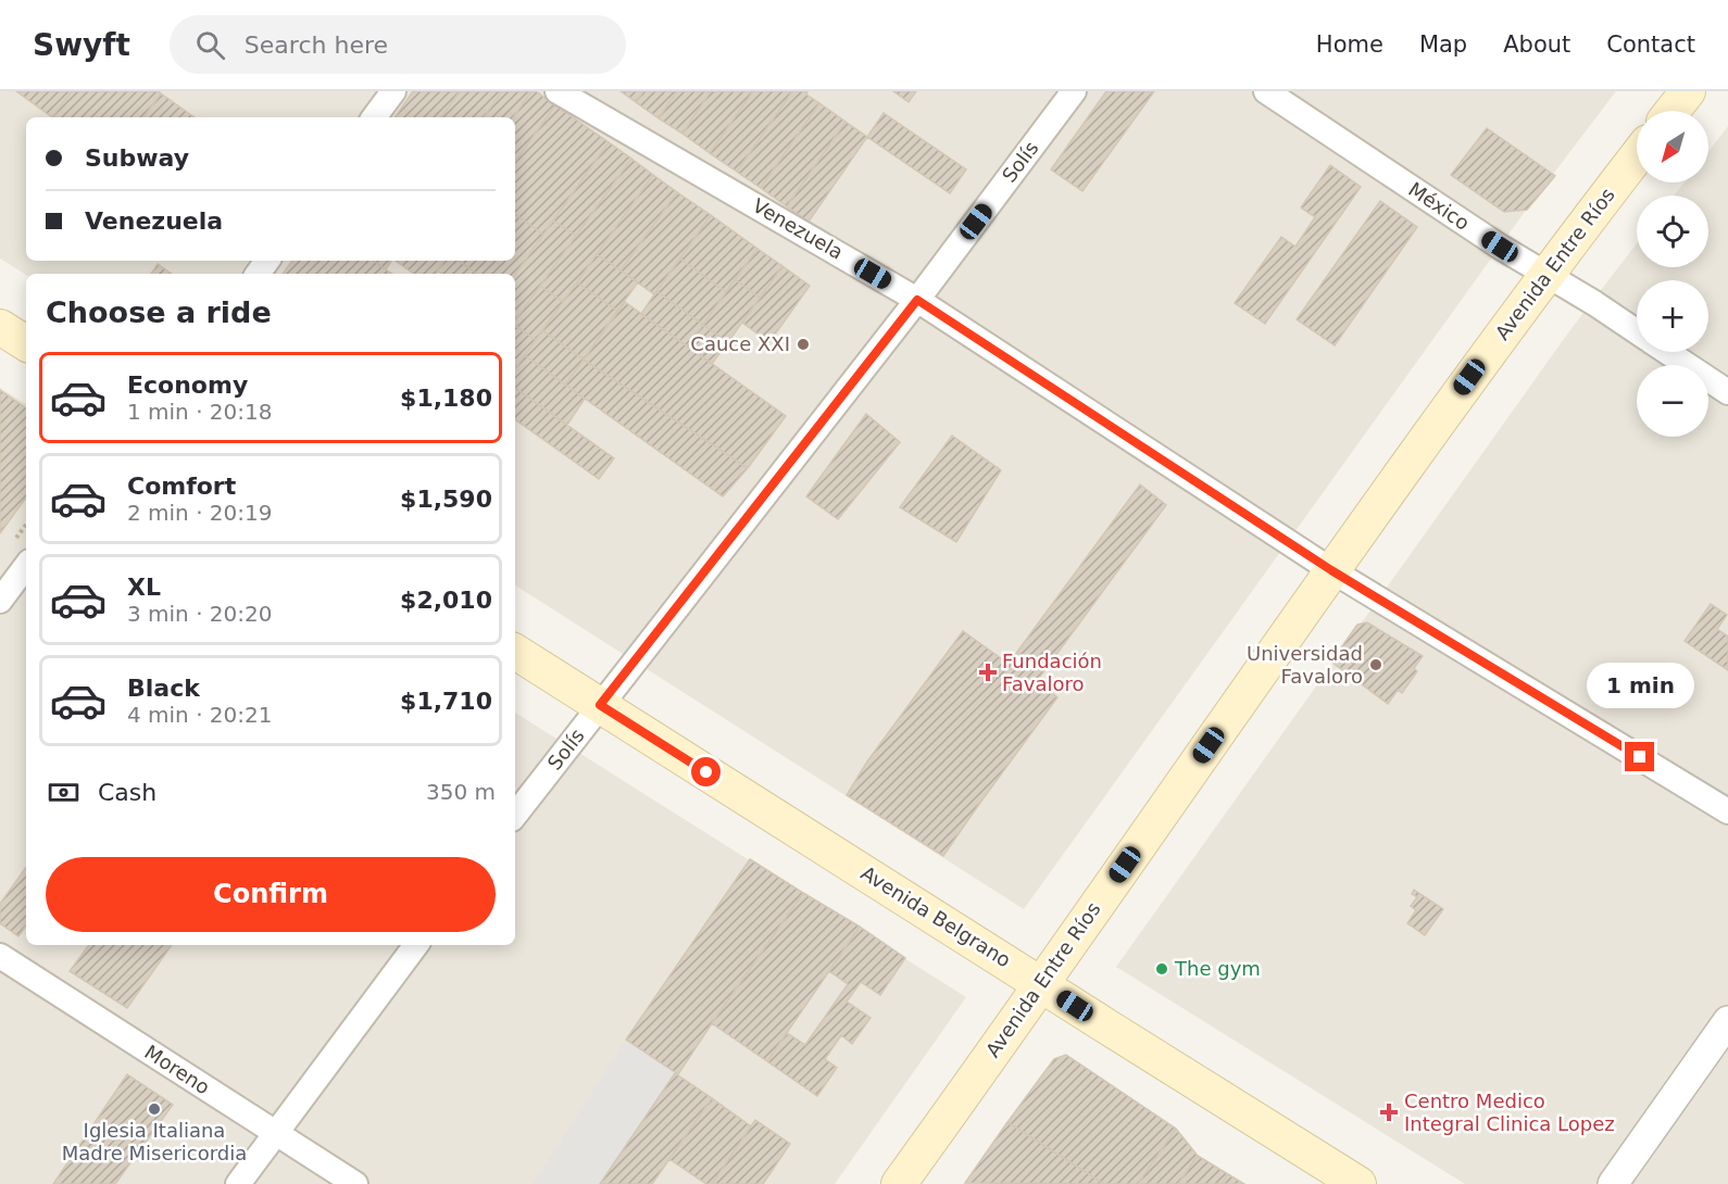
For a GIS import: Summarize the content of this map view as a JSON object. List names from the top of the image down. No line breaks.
{"streets":{"main road":["Avenida Entre Ríos","Avenida Belgrano"],"street":["Solís","México","Venezuela","Moreno"]},"crossings":[["Solís","Venezuela"],["Solís","Avenida Belgrano"],["México","Avenida Entre Ríos"],["Venezuela","Avenida Entre Ríos"],["Avenida Entre Ríos","Avenida Belgrano"]],"places":{"other":["Cauce XXI","Universidad Favaloro","The gym","Iglesia Italiana Madre Misericordia"],"health":["Fundación Favaloro","Centro Medico Integral Clinica Lopez"]},"north":"bottom left","page":{"header":"Swyft","search":"Search here","nav":["Home","Map","About","Contact"],"map_buttons":["+","−"],"banner":["Subway","Venezuela"],"heading":"Choose a ride","list":[{"name":"Economy","note":"1 min · 20:18","value":"$1,180"},{"name":"Comfort","note":"2 min · 20:19","value":"$1,590"},{"name":"XL","note":"3 min · 20:20","value":"$2,010"},{"name":"Black","note":"4 min · 20:21","value":"$1,710"}],"bubble":"1 min","pay":["Cash","350 m"],"buttons":"Confirm"}}
